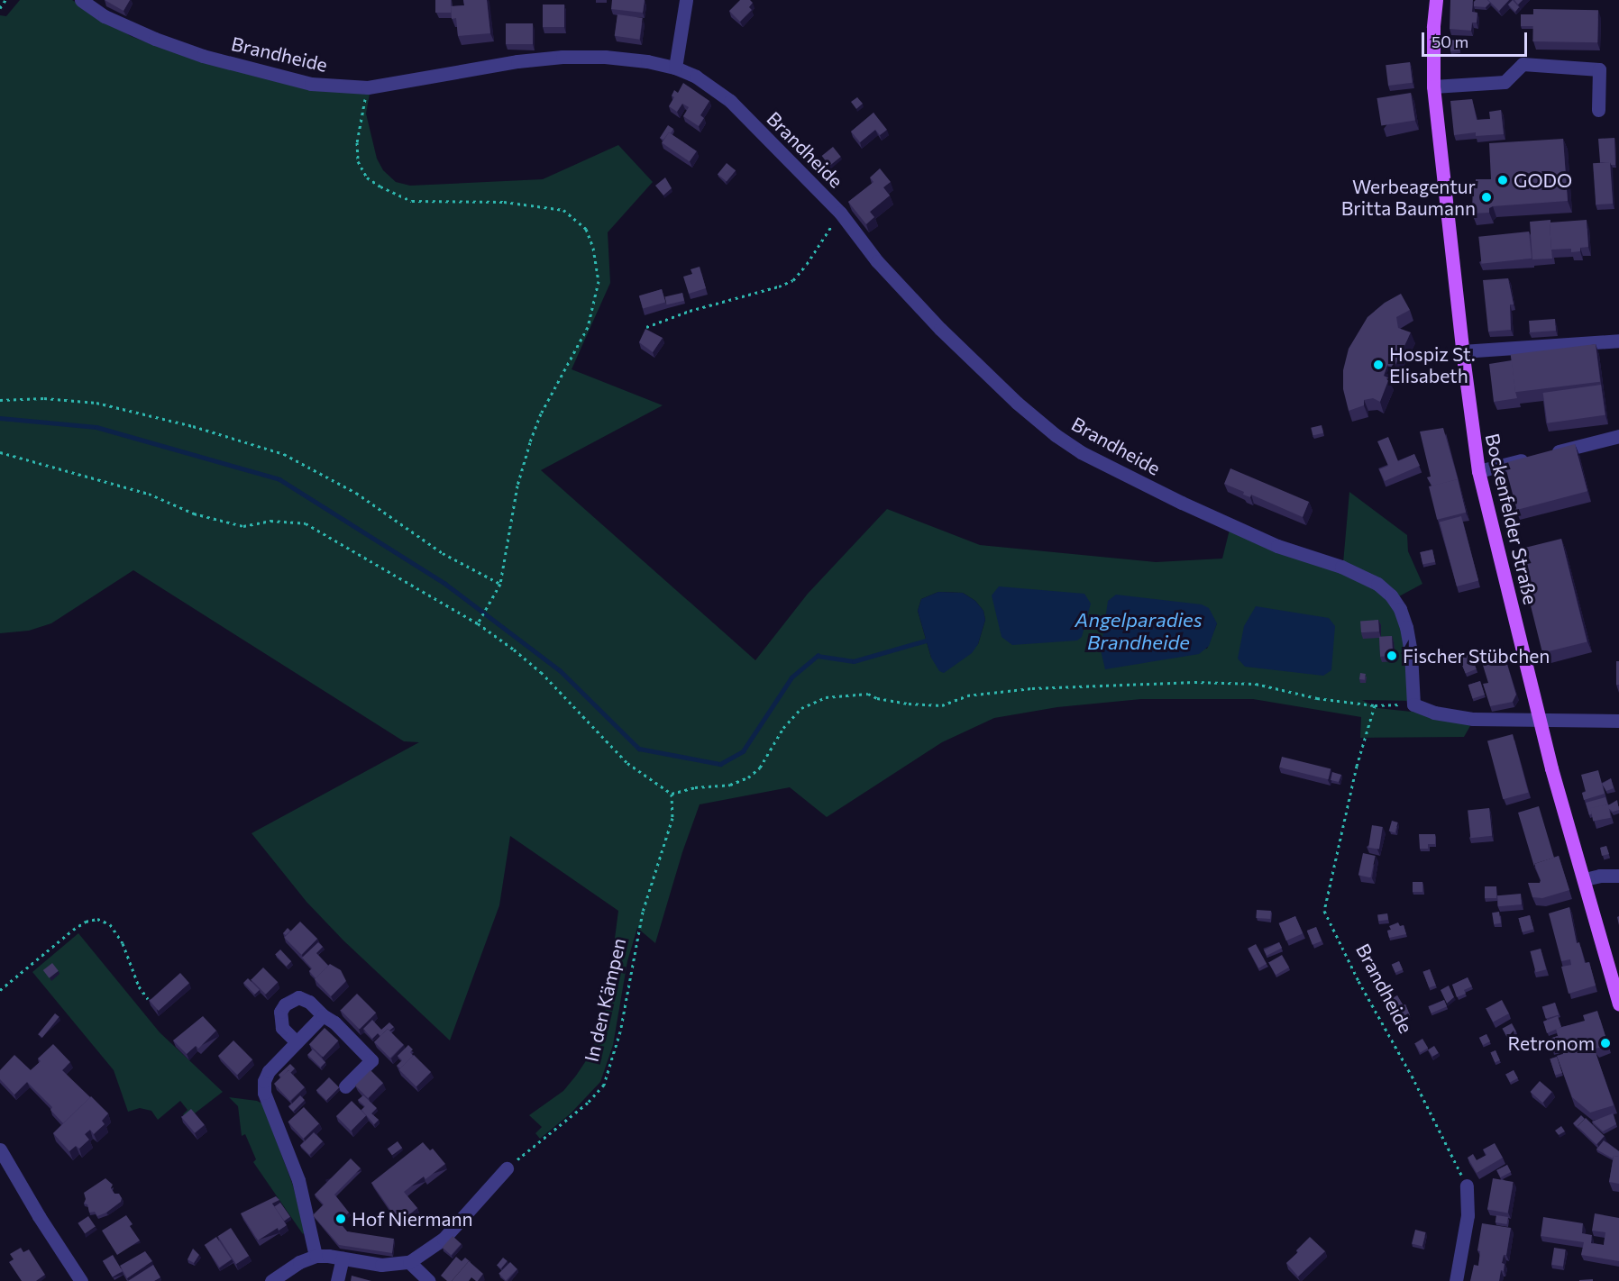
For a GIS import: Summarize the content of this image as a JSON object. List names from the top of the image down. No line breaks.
{"streets":{"main road":["Bockenfelder Straße"],"street":["Brandheide"],"path":["In den Kämpen"]},"water":["Angelparadies Brandheide"],"places":["GODO","Werbeagentur Britta Baumann","Hospiz St. Elisabeth","Fischer Stübchen","Retronom","Hof Niermann"],"scale_bar":"50 m"}
